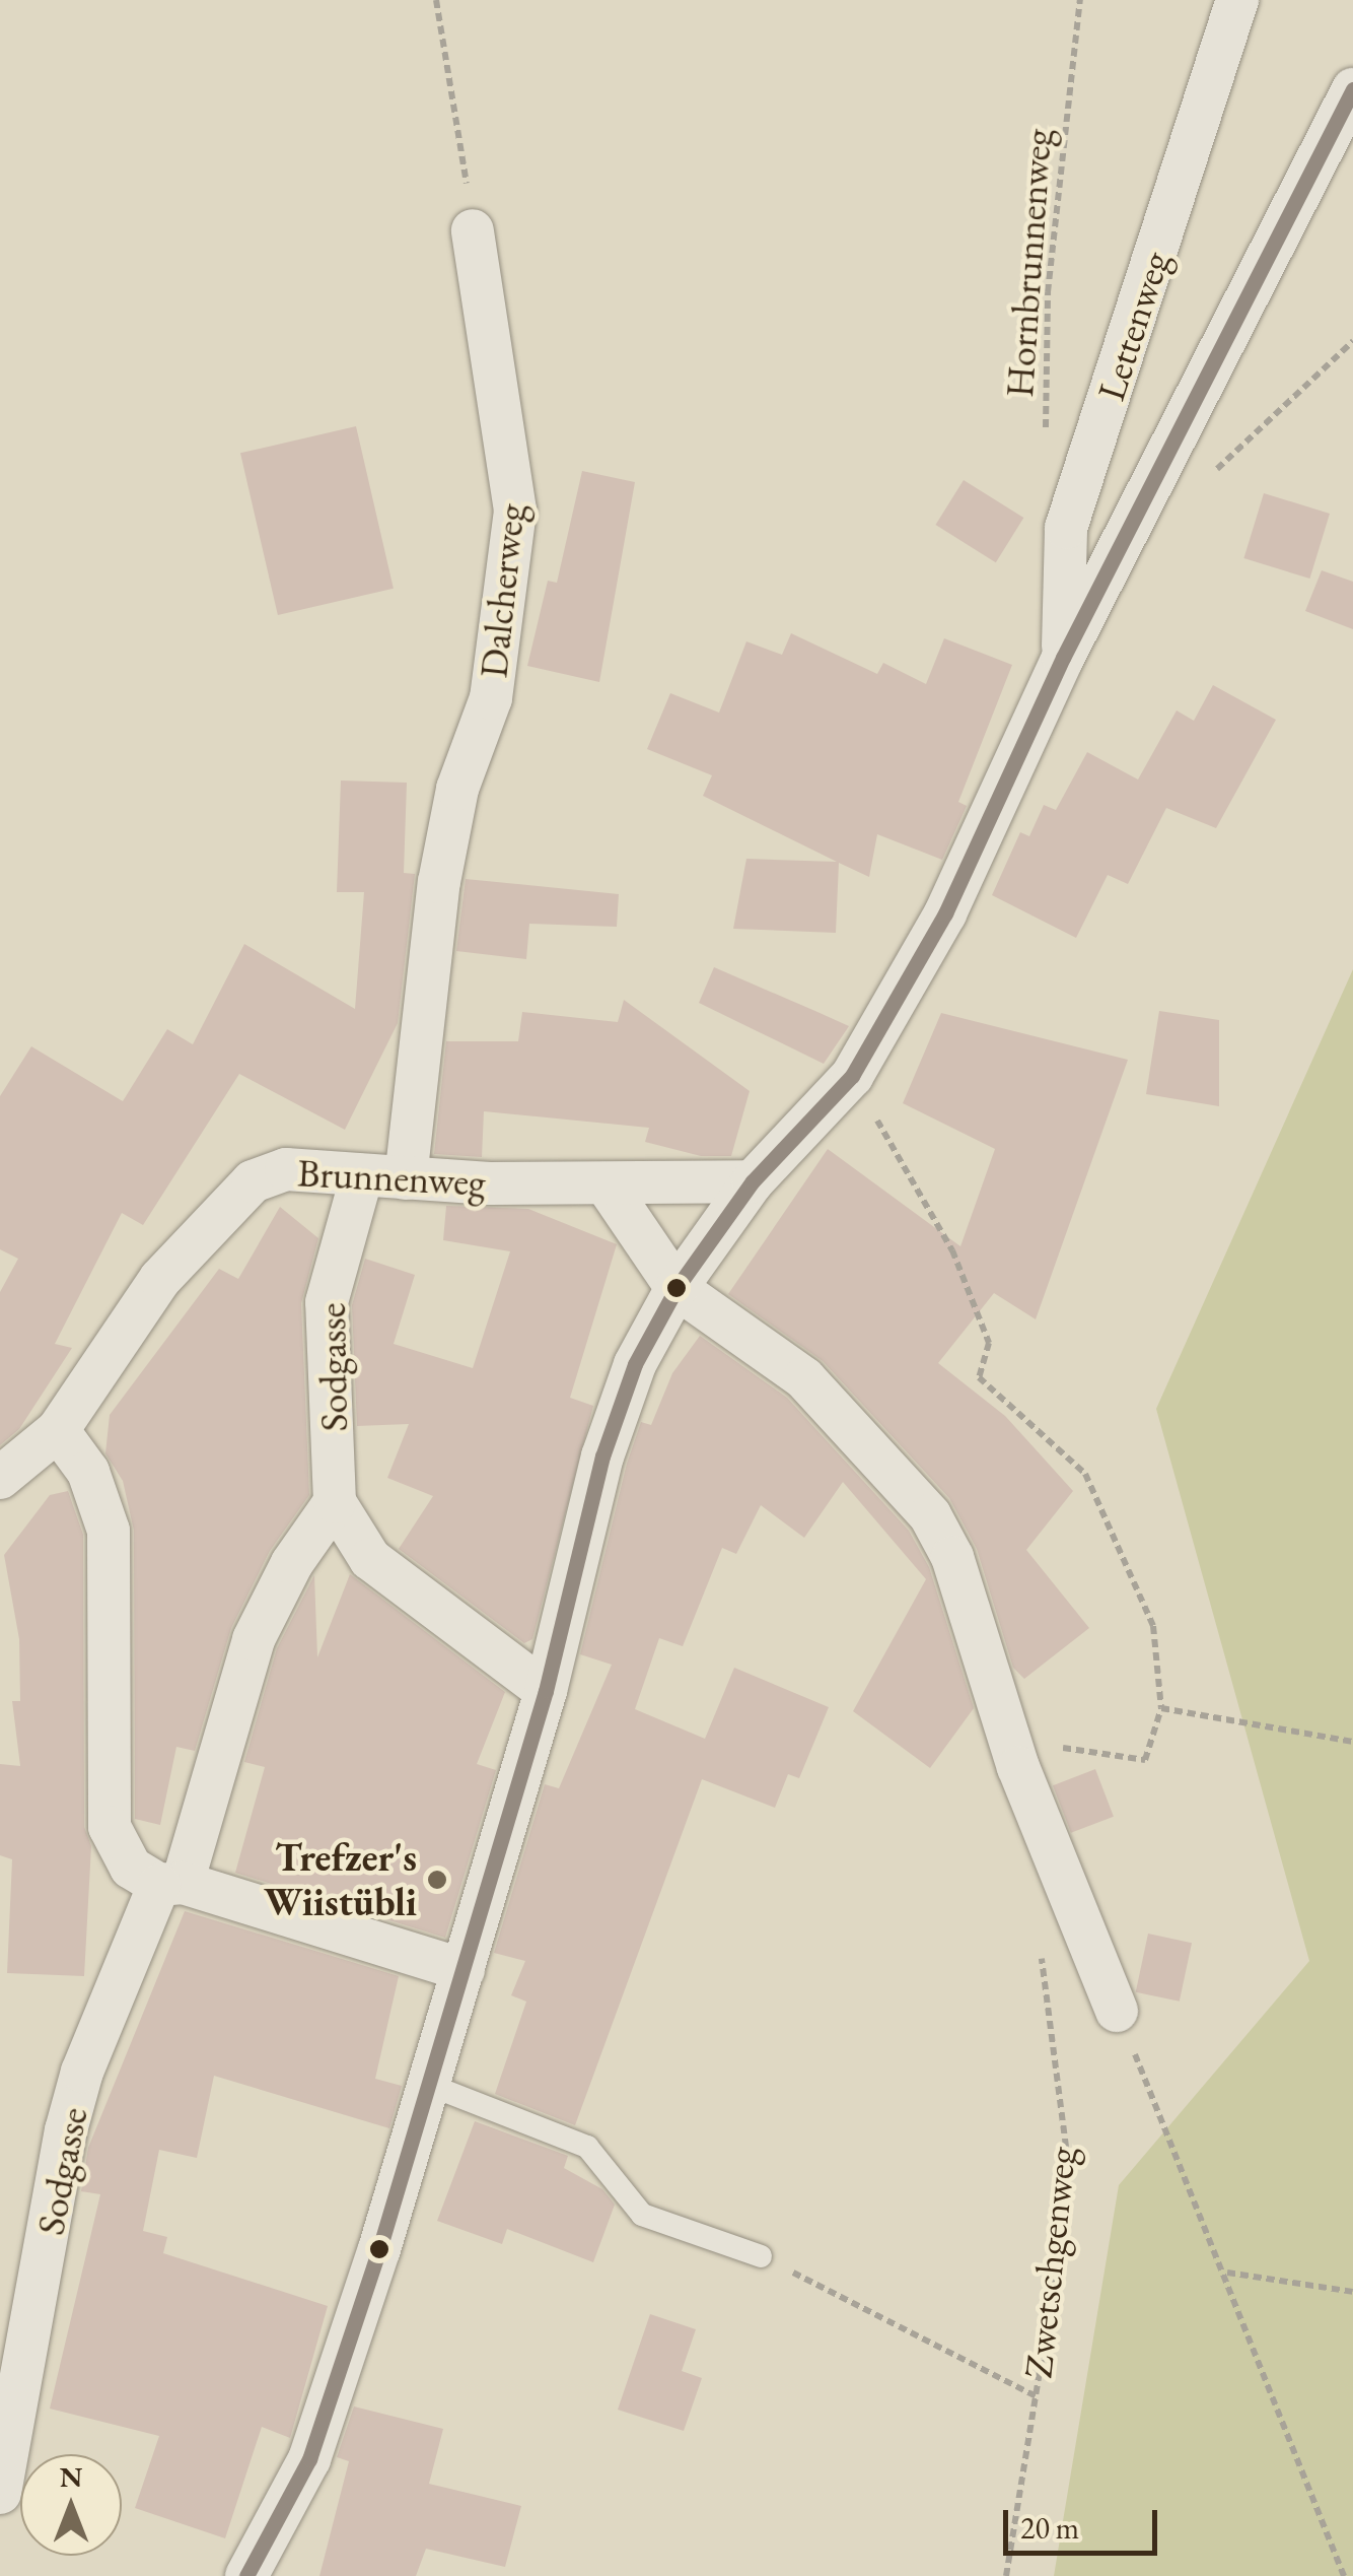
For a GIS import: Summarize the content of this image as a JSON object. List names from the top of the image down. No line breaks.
{"streets":{"street":["Lettenweg","Dalcherweg","Brunnenweg","Sodgasse"],"path":["Hornbrunnenweg","Zwetschgenweg"]},"crossings":[["Dalcherweg","Brunnenweg"],["Brunnenweg","Sodgasse"]],"places":["Trefzer's Wiistübli"],"scale_bar":"20 m","north":"top"}
